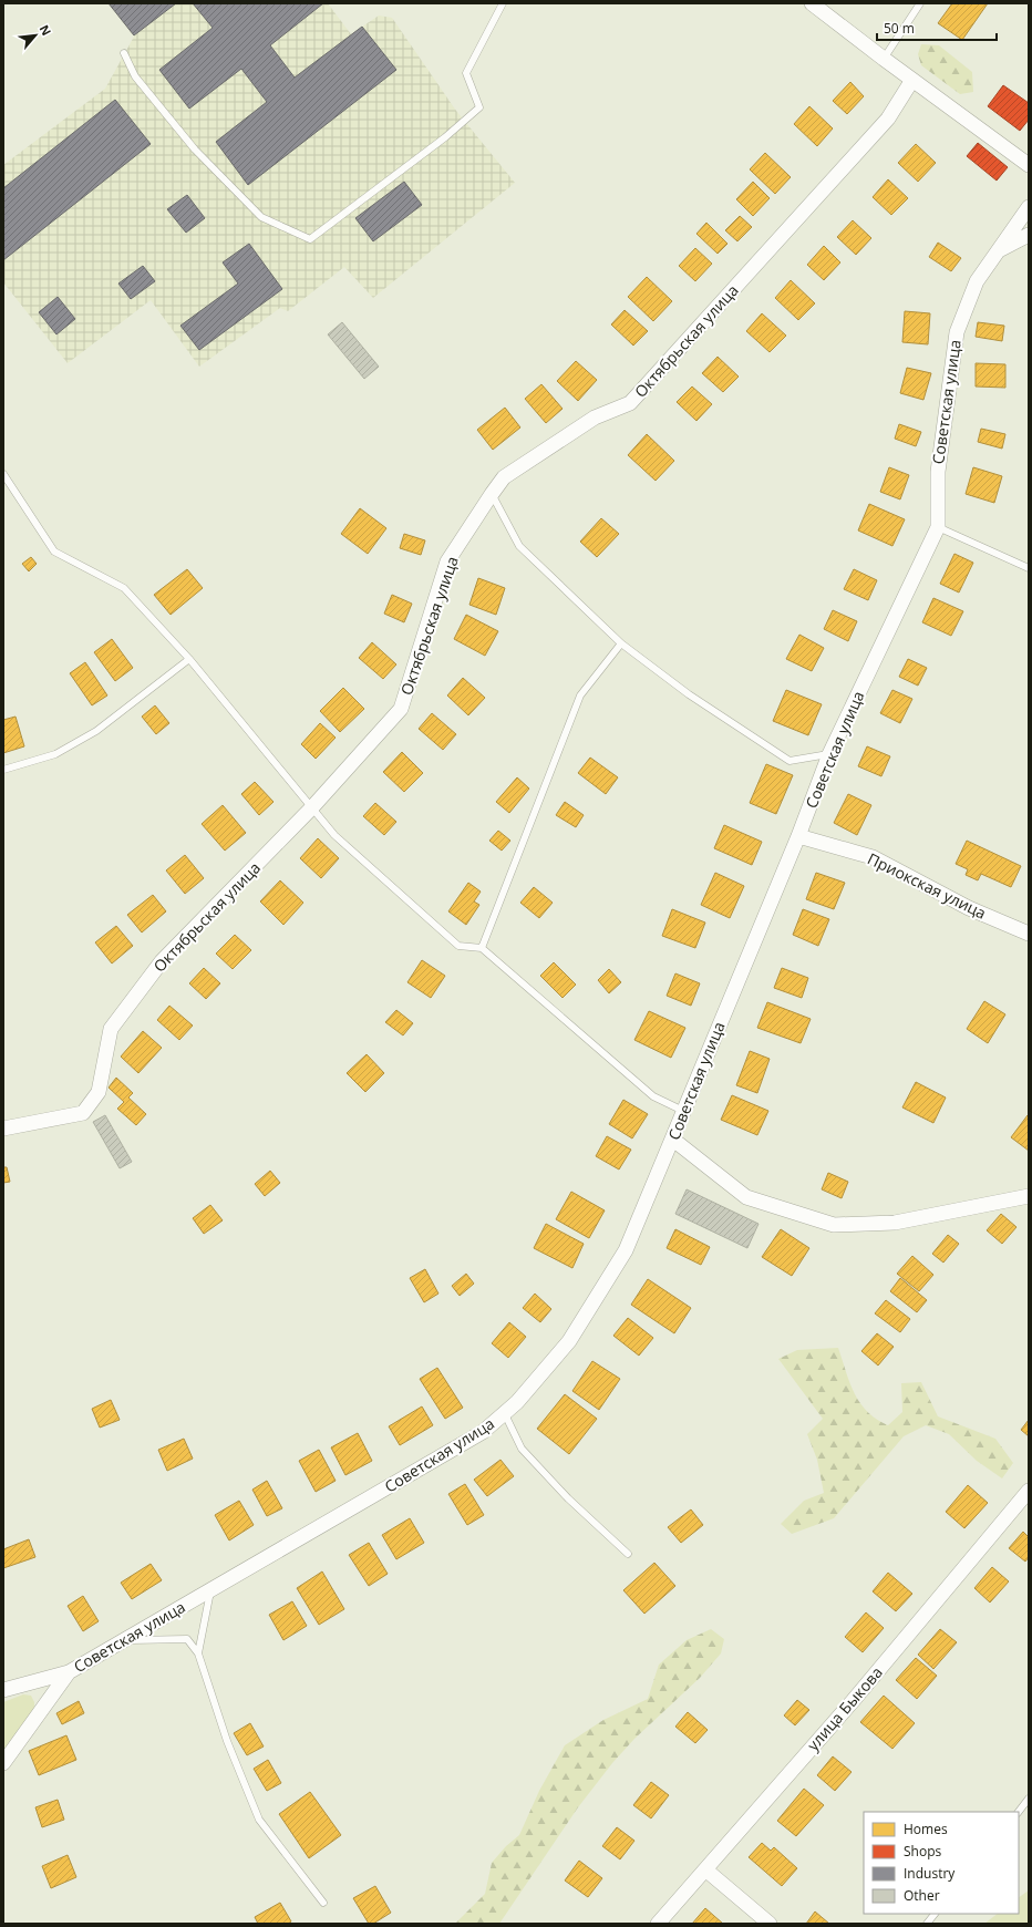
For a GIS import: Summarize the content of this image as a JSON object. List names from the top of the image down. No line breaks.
{"streets":{"street":["Октябрьская улица","Советская улица","Приокская улица","улица Быкова"]},"crossings":[["Советская улица","Приокская улица"]],"legend":["Homes","Shops","Industry","Other"],"scale_bar":"50 m","north":"top right"}
